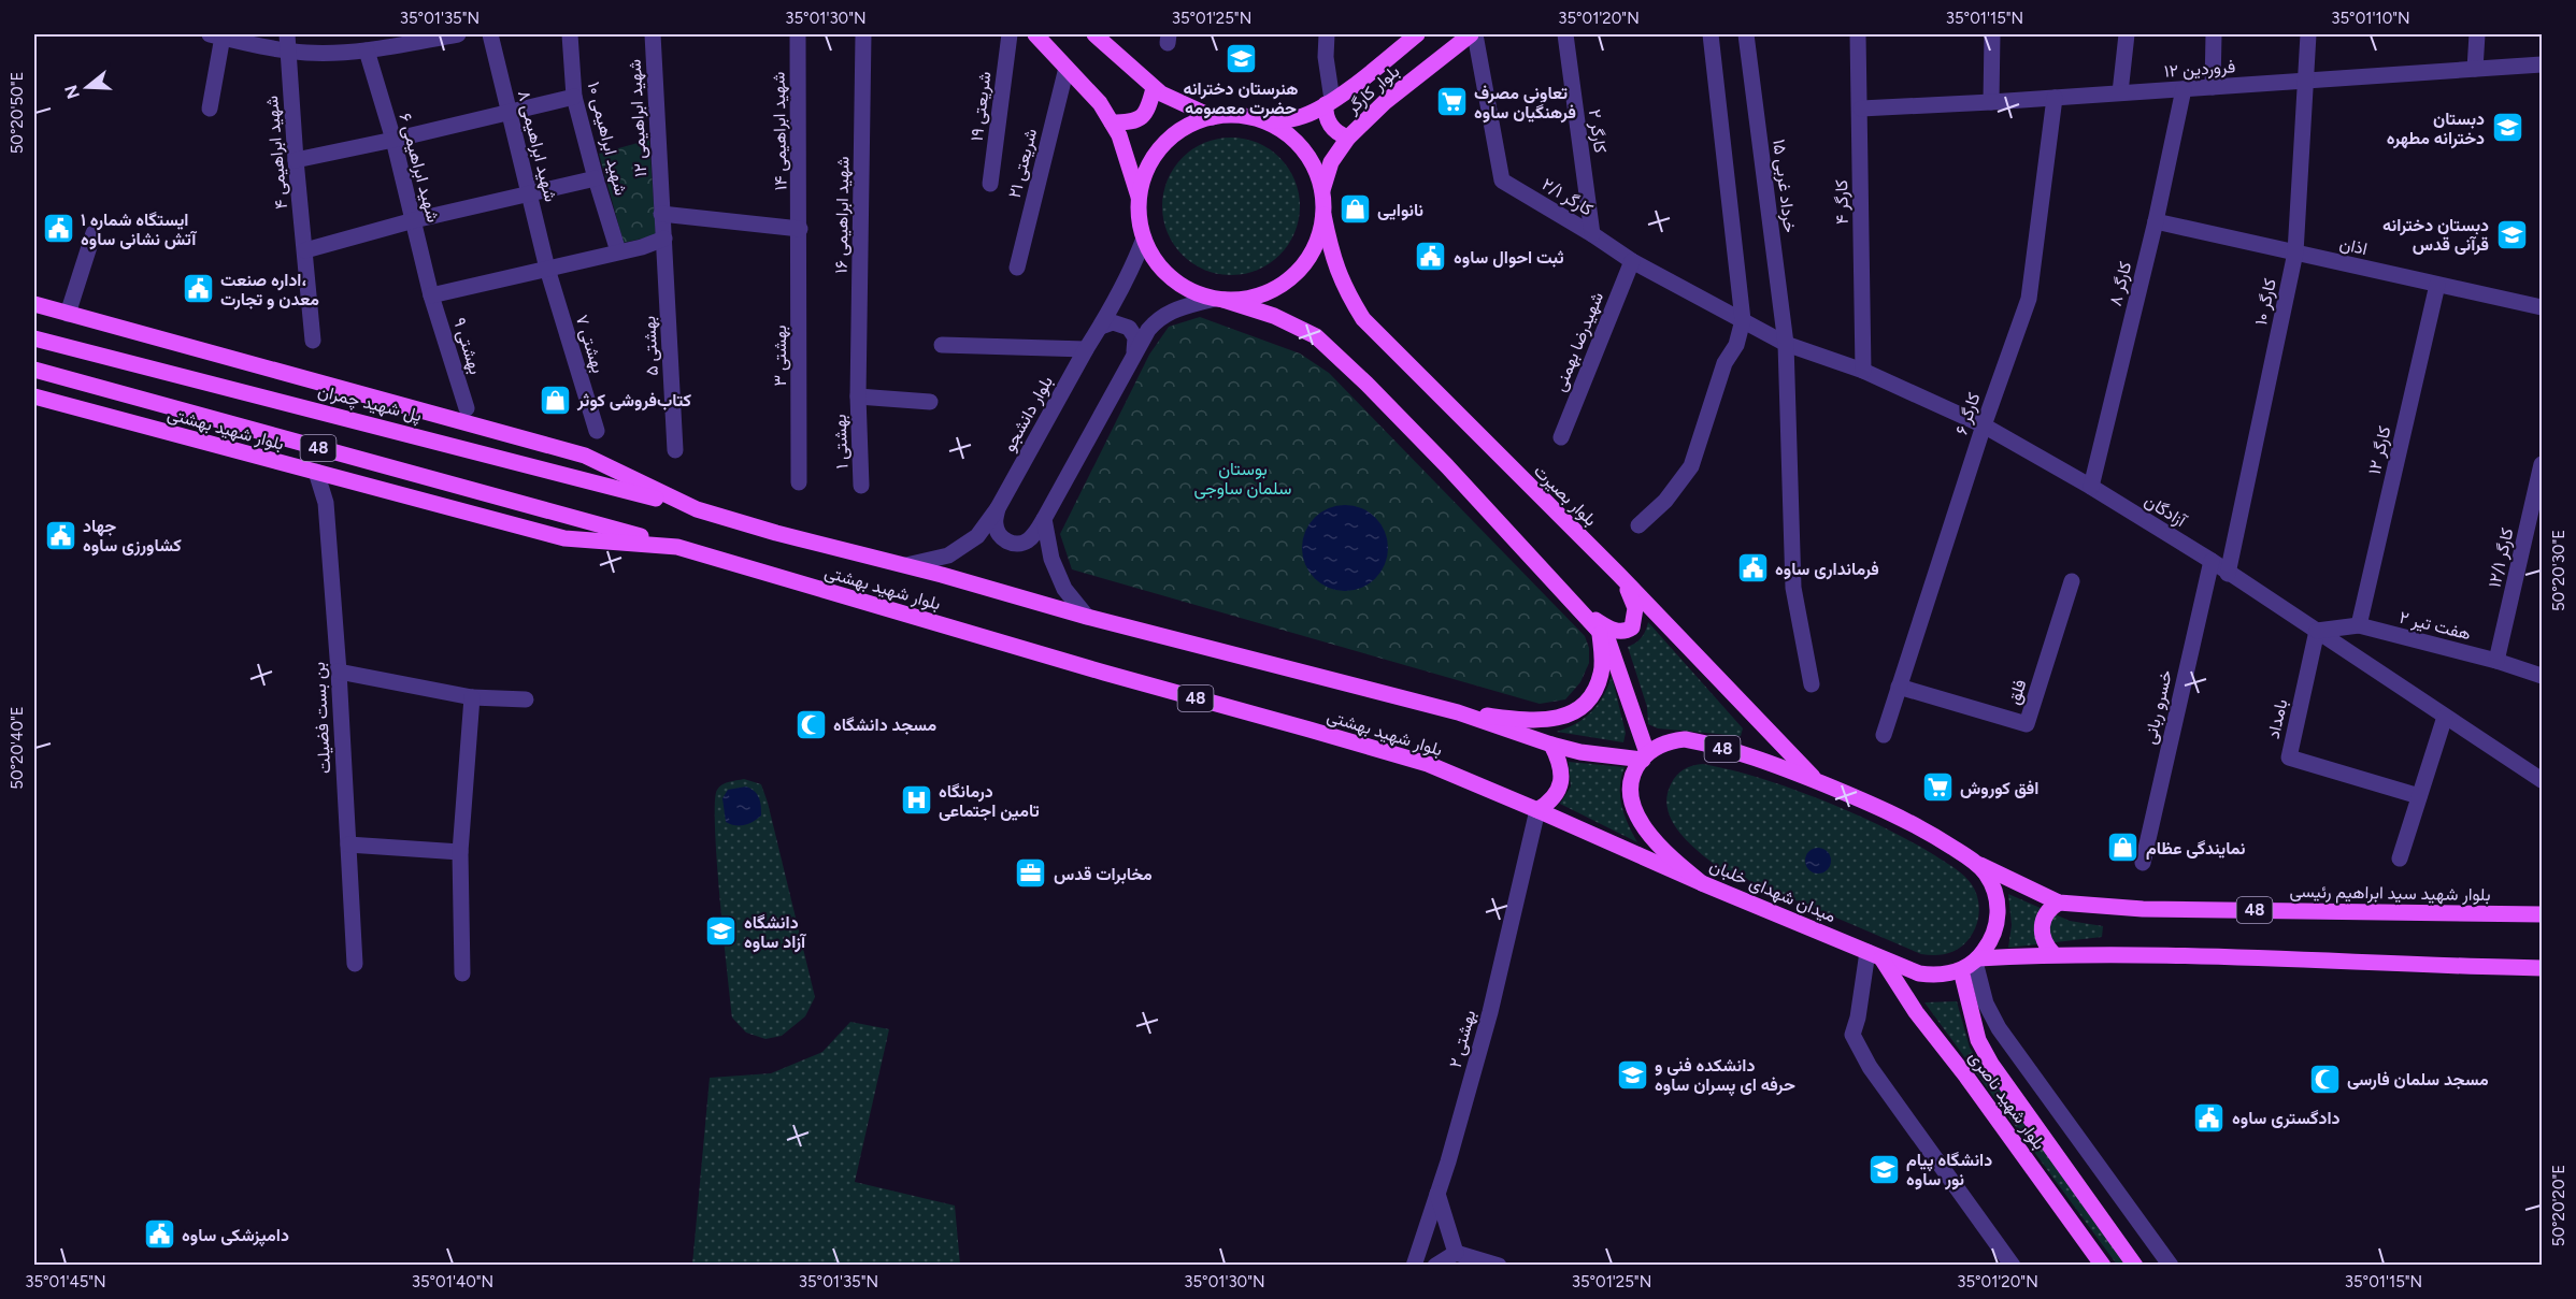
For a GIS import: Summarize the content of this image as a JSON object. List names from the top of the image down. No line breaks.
{"streets":{"main road":["بلوار کارگر","پل شهید چمران","بلوار شهید بهشتی","48","بلوار بصیرت","میدان شهدای خلبان","بلوار شهید سید ابراهیم رئیسی","بلوار شهید ناصری"],"street":["۱۲ فروردین","شریعتی ۱۹","شهید ابراهیمی ۱۲","شهید ابراهیمی ۱۴","کارگر ۲","شهید ابراهیمی ۱۰","شهید ابراهیمی ۸","شهید ابراهیمی ۴","شریعتی ۲۱","شهید ابراهیمی ۶","۱۵ خرداد غربی","کارگر ۲/۱","کارگر ۴","شهید ابراهیمی ۱۶","اذان","کارگر ۸","کارگر ۱۰","شهیدرضا بهمنی","بهشتی ۷","بهشتی ۹","بهشتی ۵","بهشتی ۳","بلوار دانشجو","کارگر ۶","بهشتی ۱","کارگر ۱۲","آزادگان","کارگر ۱۲/۱","هفت تیر ۲","فلق","خسرو ربانی","بن بست فضیلت","بامداد","بهشتی ۲"]},"crossings":[["۱۲ فروردین","کارگر ۴"],["۱۲ فروردین","کارگر ۸"],["۱۲ فروردین","کارگر ۱۰"],["۱۲ فروردین","کارگر ۶"],["بلوار کارگر","کارگر ۲/۱"],["بلوار کارگر","بلوار دانشجو"],["بلوار کارگر","بلوار بصیرت"],["شهید ابراهیمی ۱۲","بهشتی ۵"],["شهید ابراهیمی ۱۴","بهشتی ۳"],["کارگر ۲","کارگر ۲/۱"],["شهید ابراهیمی ۸","بهشتی ۷"],["شهید ابراهیمی ۶","بهشتی ۹"],["۱۵ خرداد غربی","آزادگان"],["کارگر ۲/۱","شهیدرضا بهمنی"],["کارگر ۲/۱","آزادگان"],["کارگر ۴","آزادگان"],["شهید ابراهیمی ۱۶","بهشتی ۱"],["اذان","کارگر ۸"],["اذان","کارگر ۱۰"],["اذان","کارگر ۱۲"],["کارگر ۸","آزادگان"],["کارگر ۱۰","آزادگان"],["پل شهید چمران","بلوار شهید بهشتی"],["بلوار دانشجو","بلوار شهید بهشتی"],["بلوار دانشجو","بلوار بصیرت"],["کارگر ۶","آزادگان"],["کارگر ۶","فلق"],["بلوار شهید بهشتی","48"],["بلوار شهید بهشتی","بن بست فضیلت"],["بلوار شهید بهشتی","میدان شهدای خلبان"],["بلوار شهید بهشتی","بهشتی ۲"],["48","بلوار بصیرت"],["48","میدان شهدای خلبان"],["48","بلوار شهید سید ابراهیم رئیسی"],["48","بلوار شهید ناصری"],["کارگر ۱۲","هفت تیر ۲"],["آزادگان","هفت تیر ۲"],["آزادگان","خسرو ربانی"],["آزادگان","بامداد"],["کارگر ۱۲/۱","هفت تیر ۲"],["هفت تیر ۲","بامداد"],["میدان شهدای خلبان","بلوار شهید ناصری"]],"parks":["بوستان سلمان ساوجی"],"places":{"school or university":["هنرستان دخترانه حضرت معصومه","دبستان دخترانه مطهره","دبستان دخترانه قرآنی قدس","دانشگاه آزاد ساوه","دانشکده فنی و حرفه ای پسران ساوه","دانشگاه پیام نور ساوه"],"supermarket":["تعاونی مصرف فرهنگیان ساوه","افق کوروش"],"shop":["نانوایی","کتاب‌فروشی کوثر","نمایندگی عظام"],"public building":["ایستگاه شماره ۱ آتش نشانی ساوه","ثبت احوال ساوه","اداره صنعت، معدن و تجارت","جهاد کشاورزی ساوه","فرمانداری ساوه","دادگستری ساوه","دامپزشکی ساوه"],"mosque":["مسجد دانشگاه","مسجد سلمان فارسی"],"hospital":["درمانگاه تامین اجتماعی"],"office":["مخابرات قدس"]},"north":"left","coordinates":["35°01'35\"N","35°01'30\"N","35°01'25\"N","35°01'20\"N","35°01'15\"N","35°01'10\"N","50°20'50\"E","50°20'30\"E","50°20'40\"E","50°20'20\"E","35°01'45\"N","35°01'40\"N"]}
